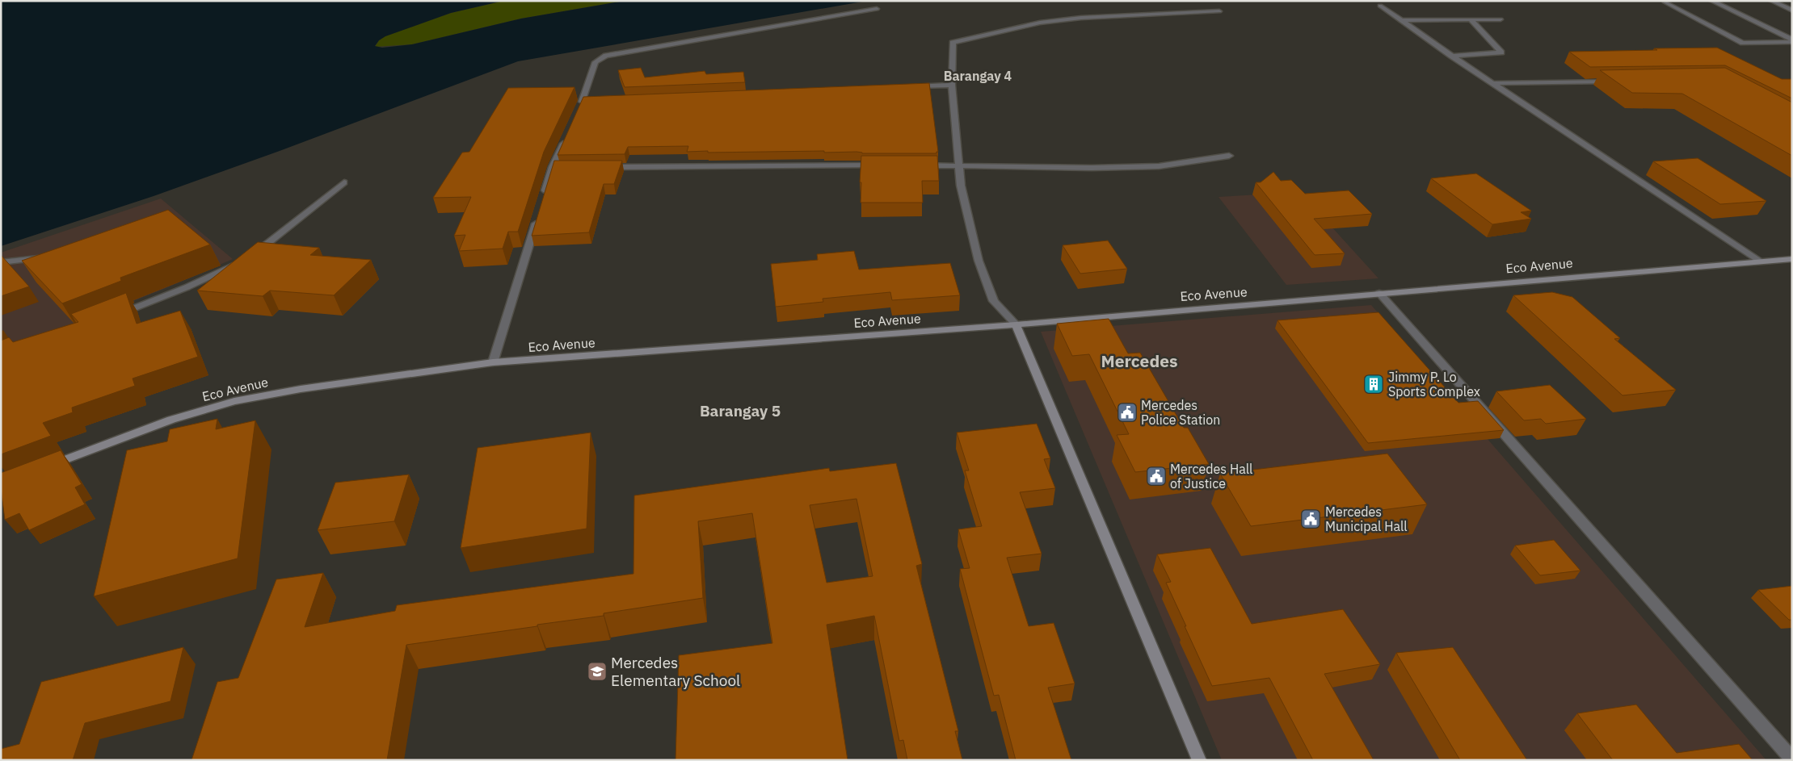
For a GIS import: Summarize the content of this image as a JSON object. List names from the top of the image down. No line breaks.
{"streets":{"main road":["Eco Avenue"]},"districts":["Barangay 4","Mercedes","Barangay 5"],"places":{"building":["Jimmy P. Lo Sports Complex"],"public building":["Mercedes Police Station","Mercedes Hall of Justice","Mercedes Municipal Hall"],"school or university":["Mercedes Elementary School"]}}
